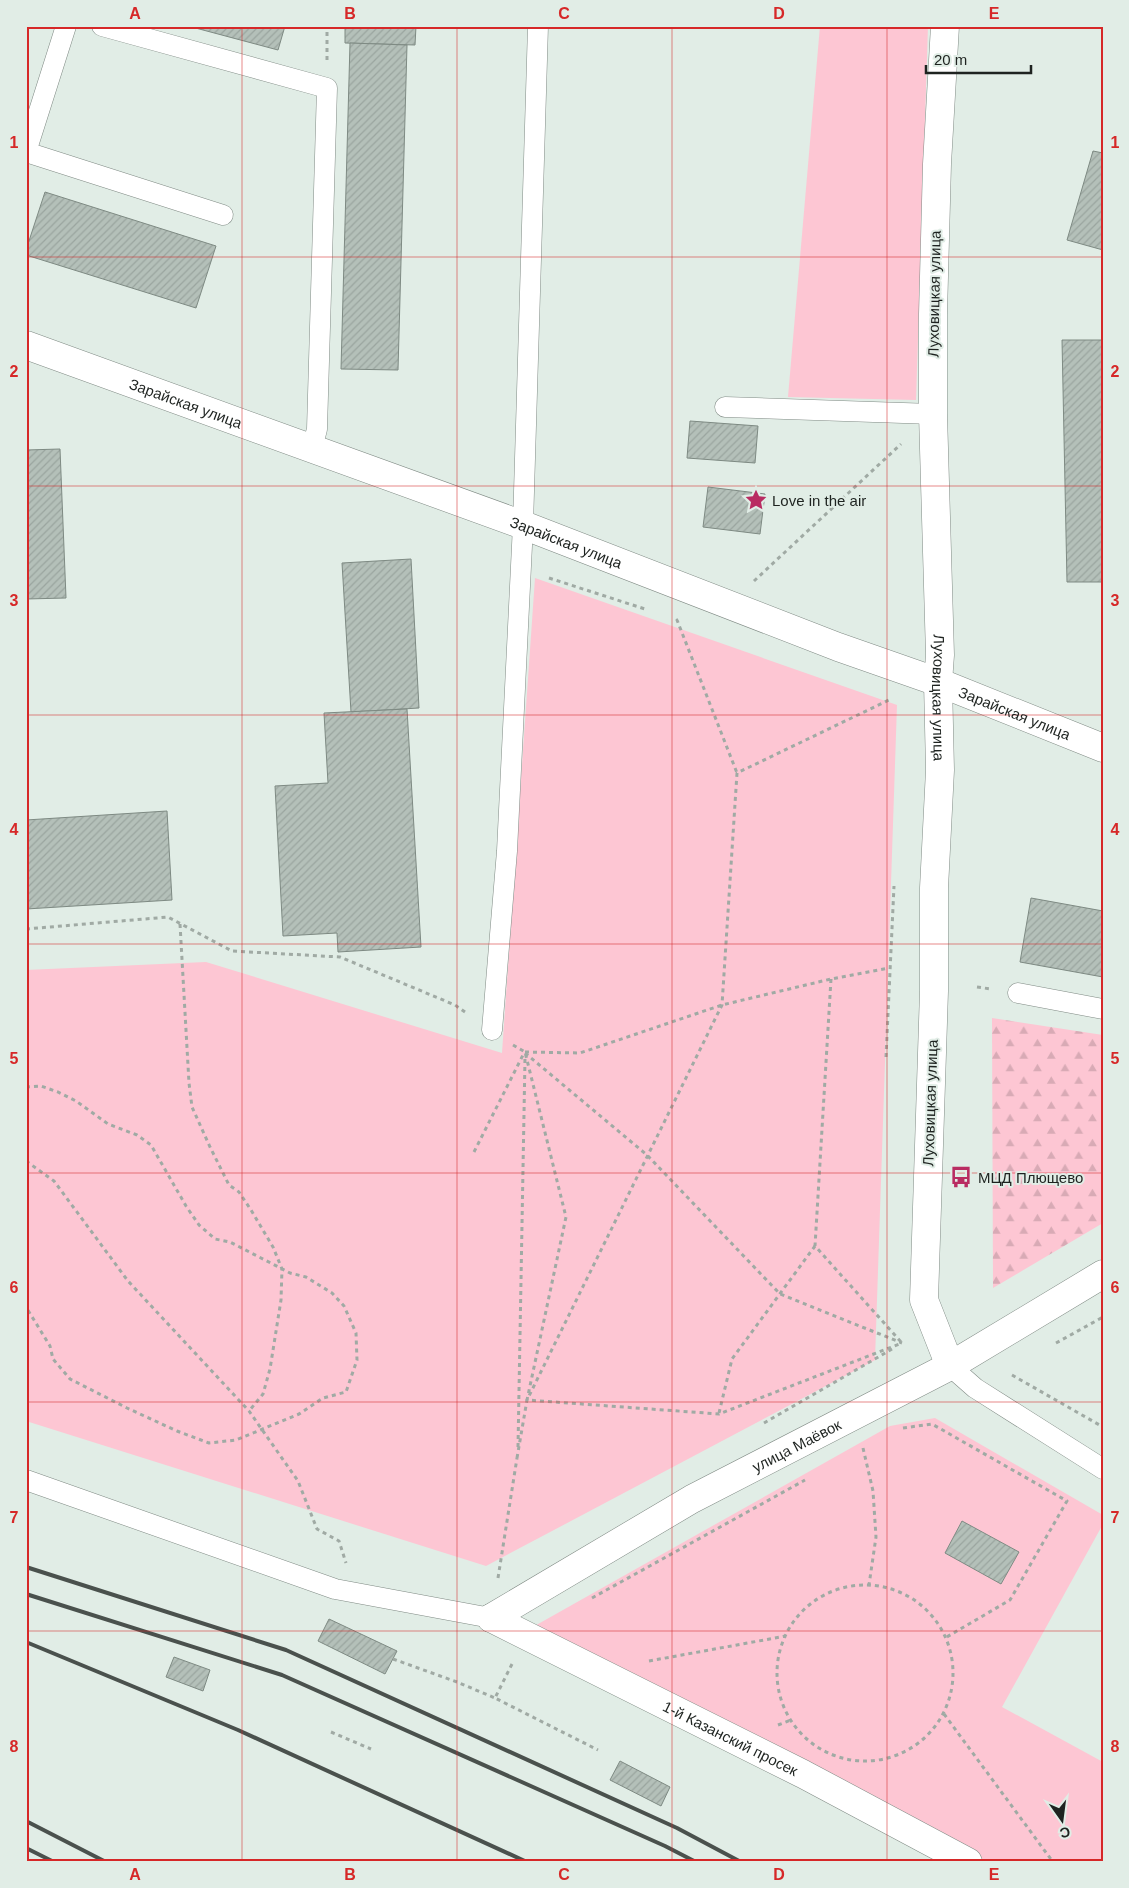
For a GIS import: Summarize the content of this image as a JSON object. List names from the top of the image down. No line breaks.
{"streets":{"street":["Луховицкая улица","Зарайская улица","улица Маёвок","1-й Казанский просек"]},"crossings":[["Луховицкая улица","Зарайская улица"],["Луховицкая улица","улица Маёвок"],["улица Маёвок","1-й Казанский просек"]],"places":{"place":["Love in the air"],"bus stop":["МЦД Плющево"]},"scale_bar":"20 m","north":"bottom","grid":{"columns":["A","B","C","D","E"],"rows":["1","2","3","4","5","6","7","8"]}}
